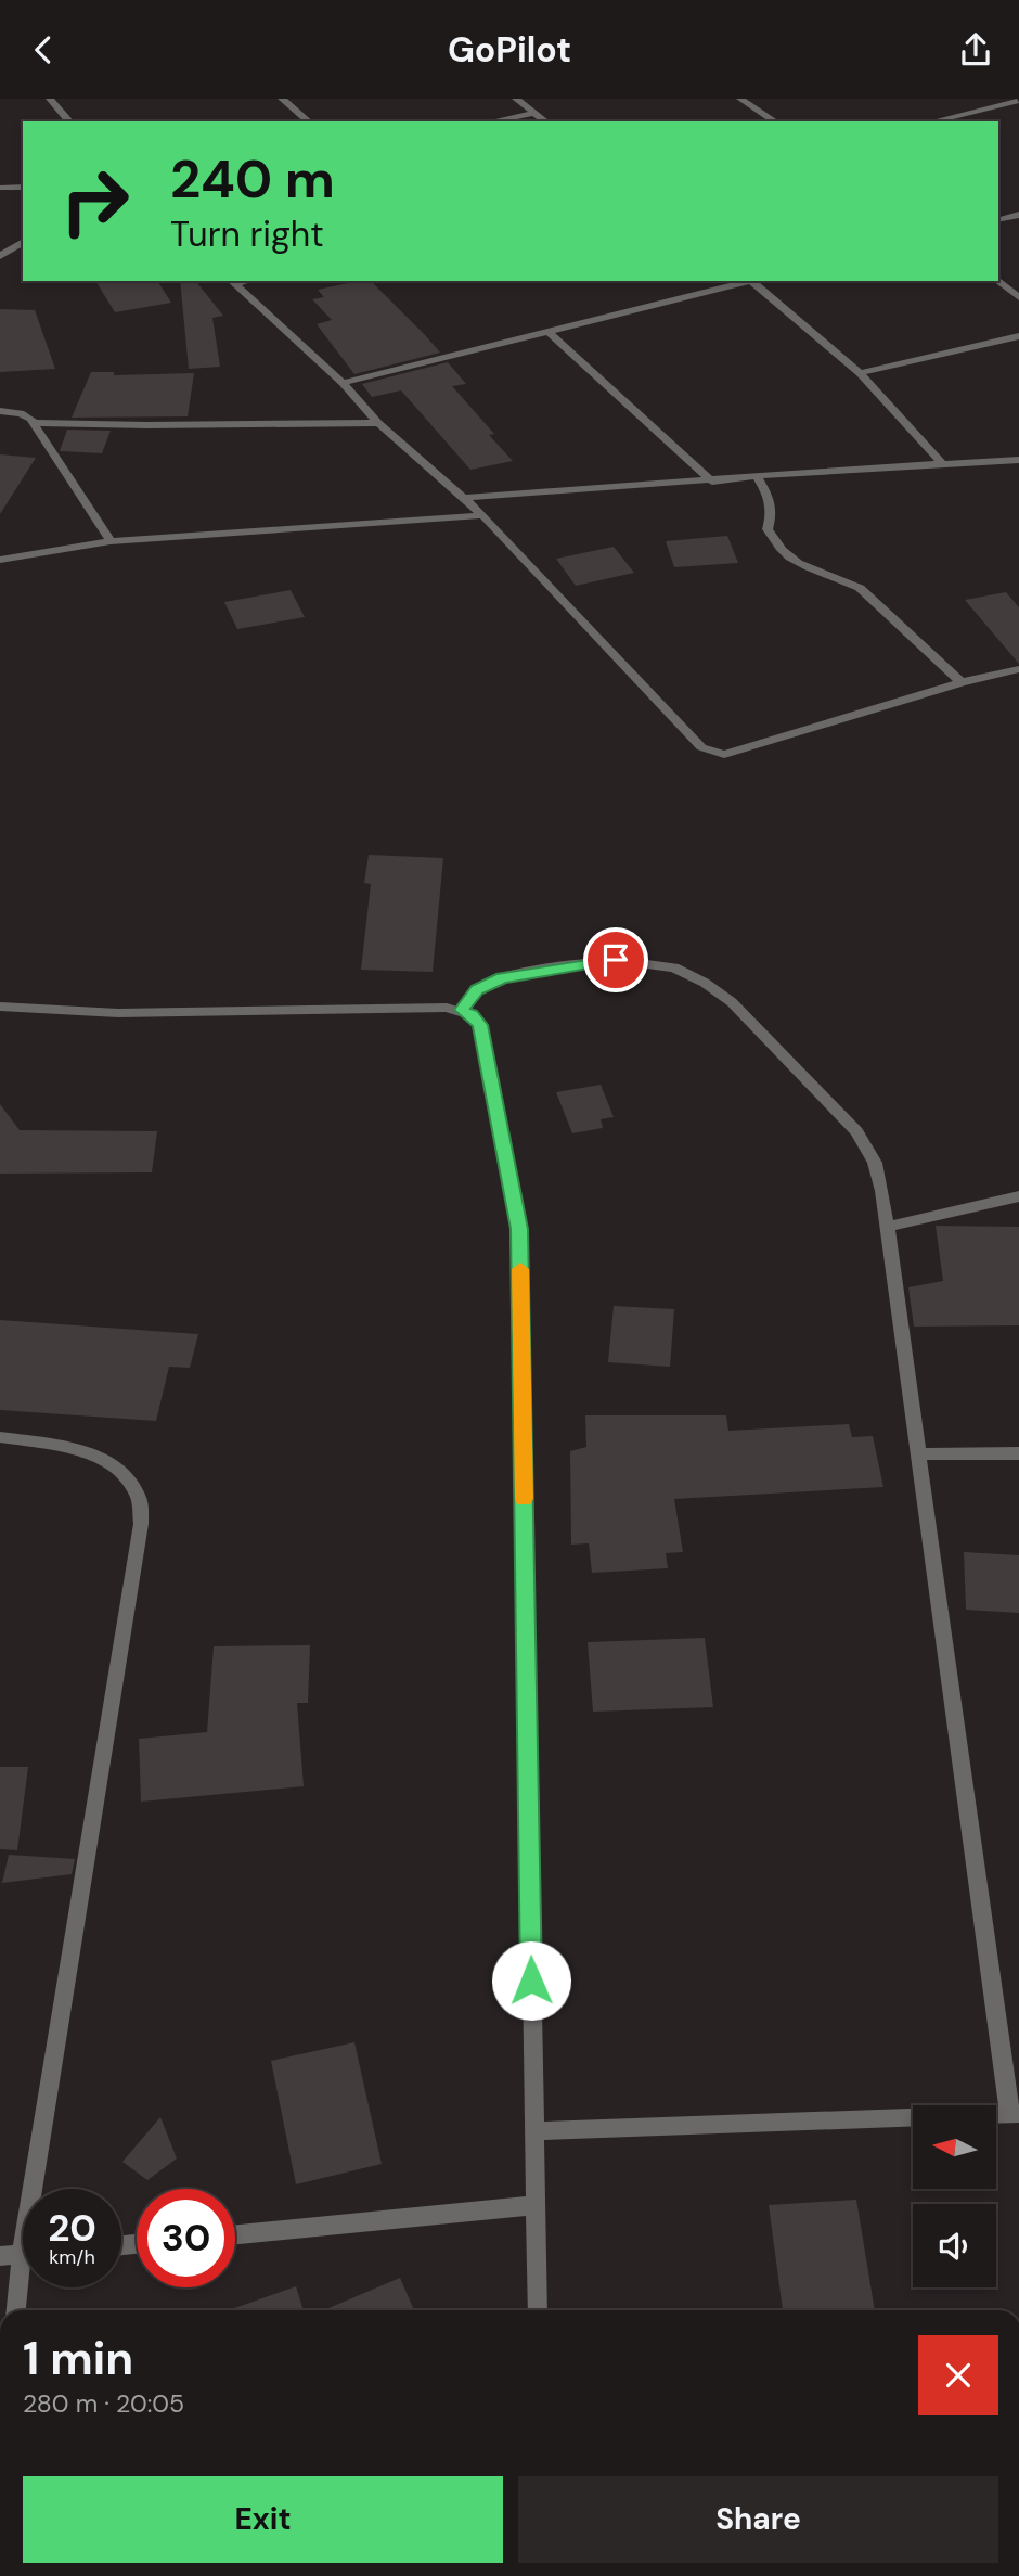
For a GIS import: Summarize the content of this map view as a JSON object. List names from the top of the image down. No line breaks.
{"north":"left","page":{"header":"GoPilot","turn":["240 m","Turn right"],"speed":"20 km/h","limit":"30","heading":["1 min","280 m · 20:05"],"buttons":["Exit","Share"]}}
